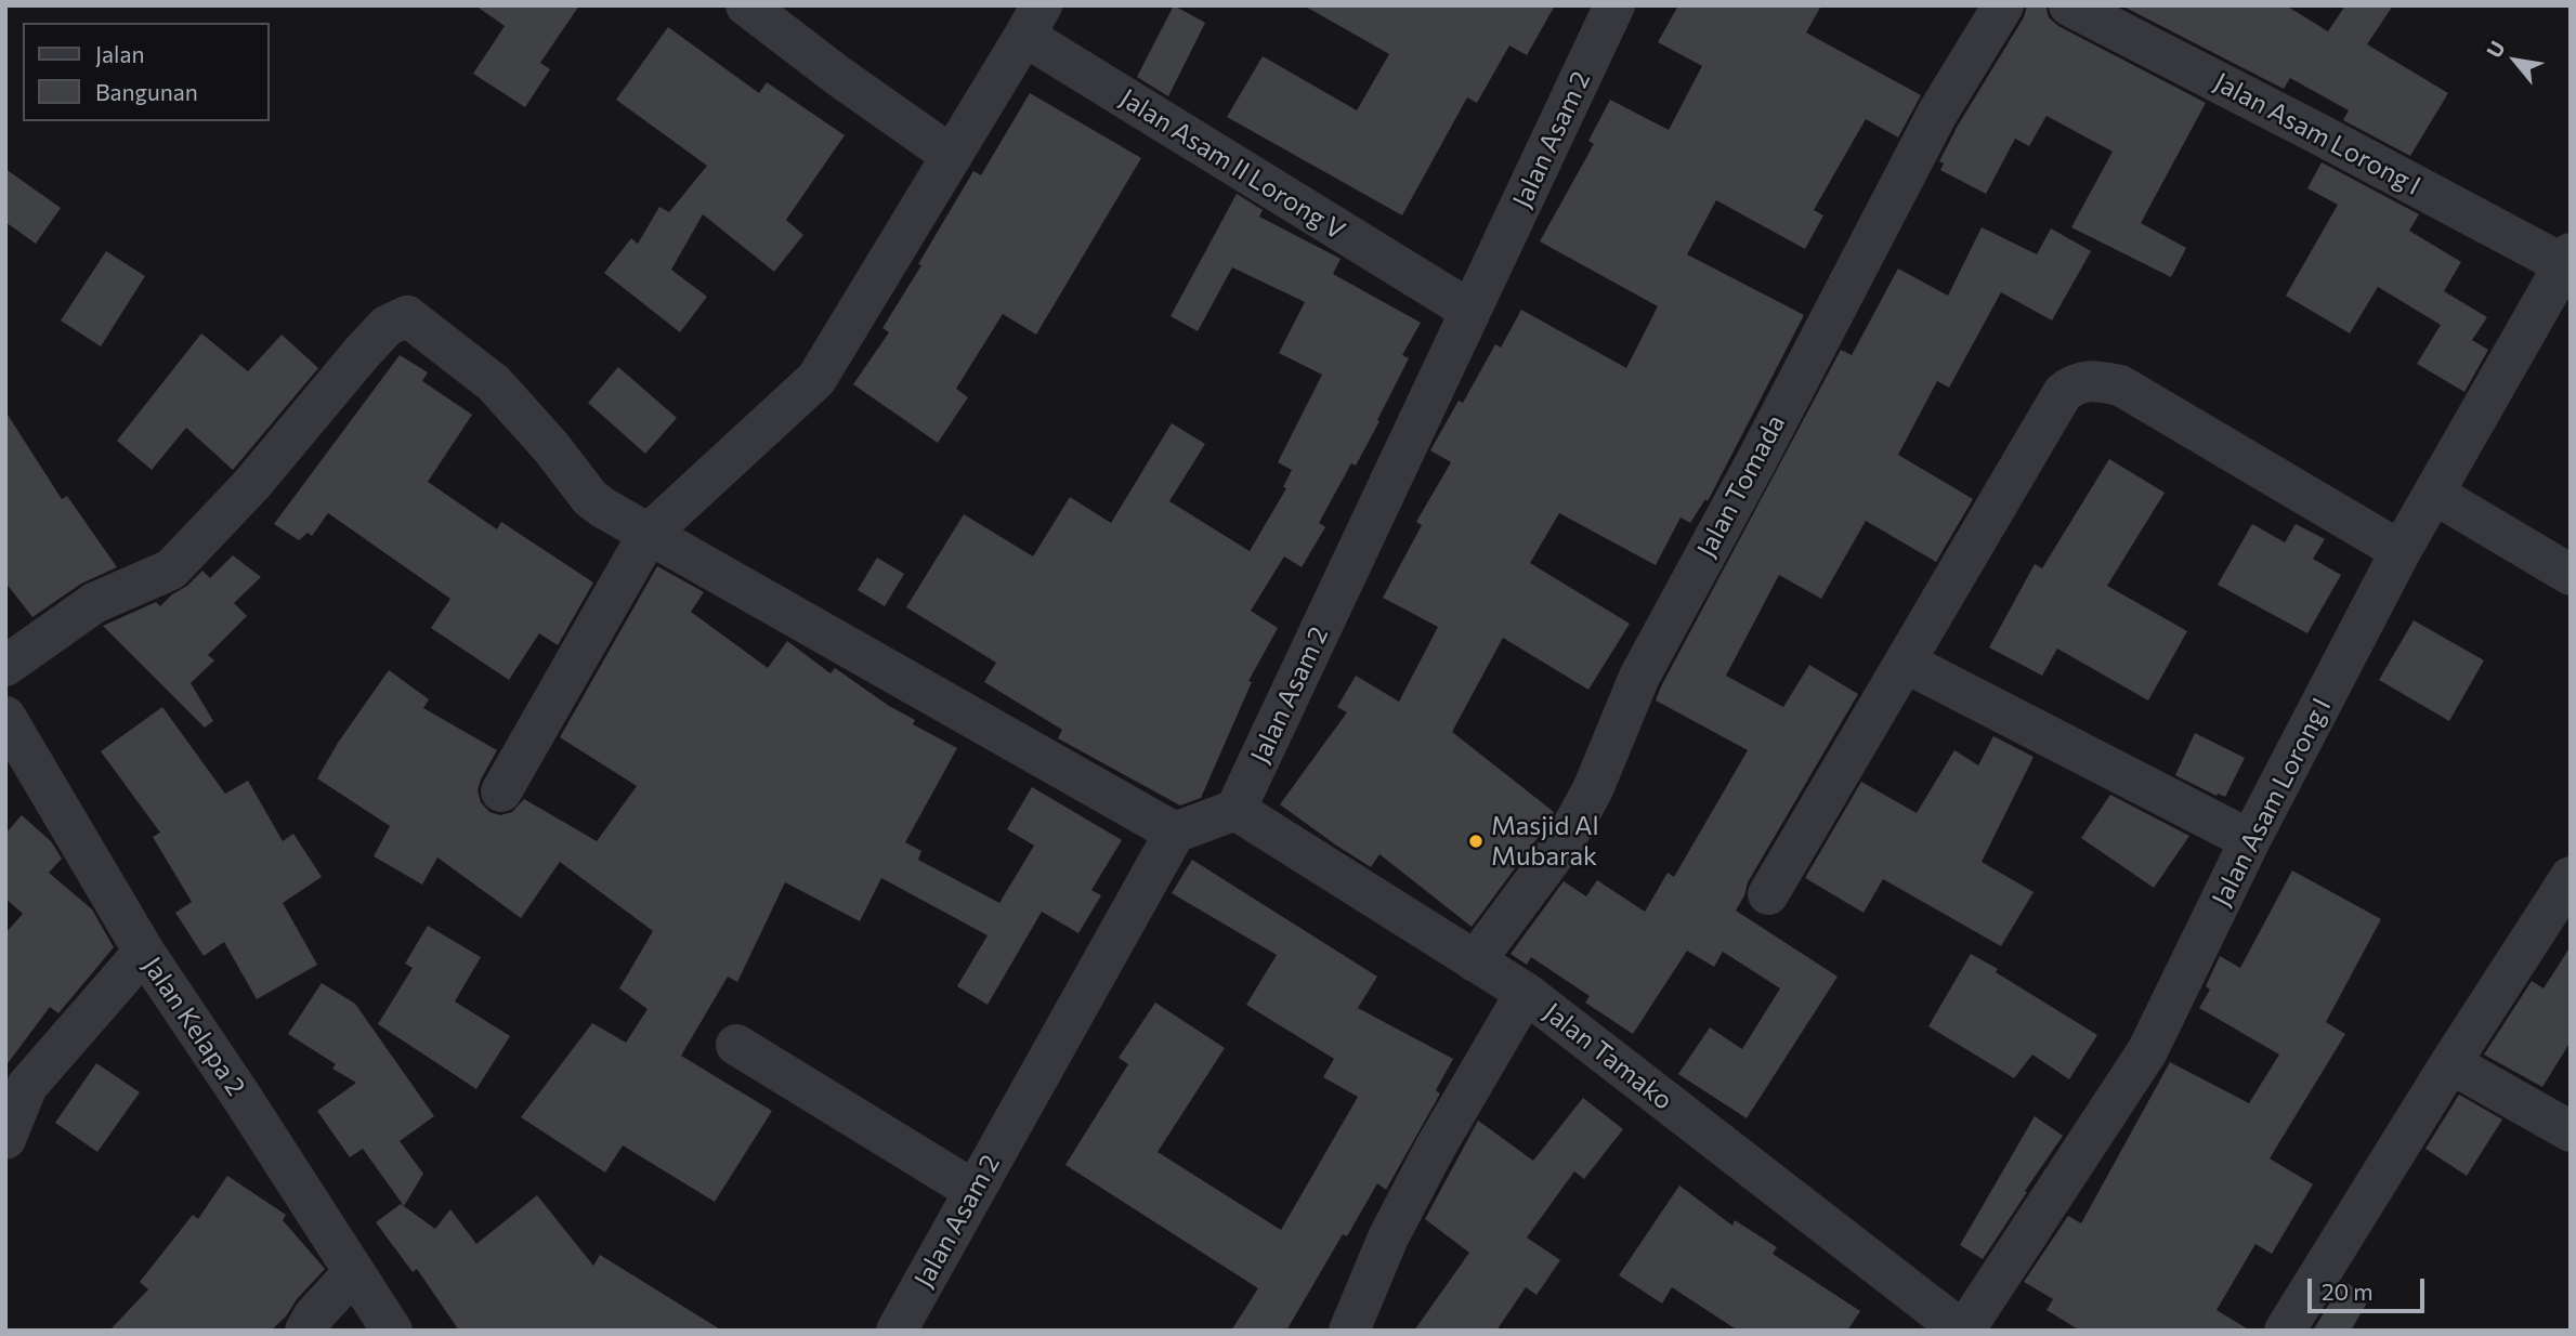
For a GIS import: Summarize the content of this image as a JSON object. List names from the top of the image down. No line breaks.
{"streets":{"street":["Jalan Asam Lorong I","Jalan Asam 2","Jalan Asam II Lorong V","Jalan Tomada","Jalan Kelapa 2","Jalan Tamako"]},"crossings":[["Jalan Asam Lorong I","Jalan Tamako"],["Jalan Asam 2","Jalan Asam II Lorong V"],["Jalan Asam 2","Jalan Tamako"],["Jalan Tomada","Jalan Tamako"]],"places":["Masjid Al Mubarak"],"legend":["Jalan","Bangunan"],"scale_bar":"20 m","north":"top left"}
